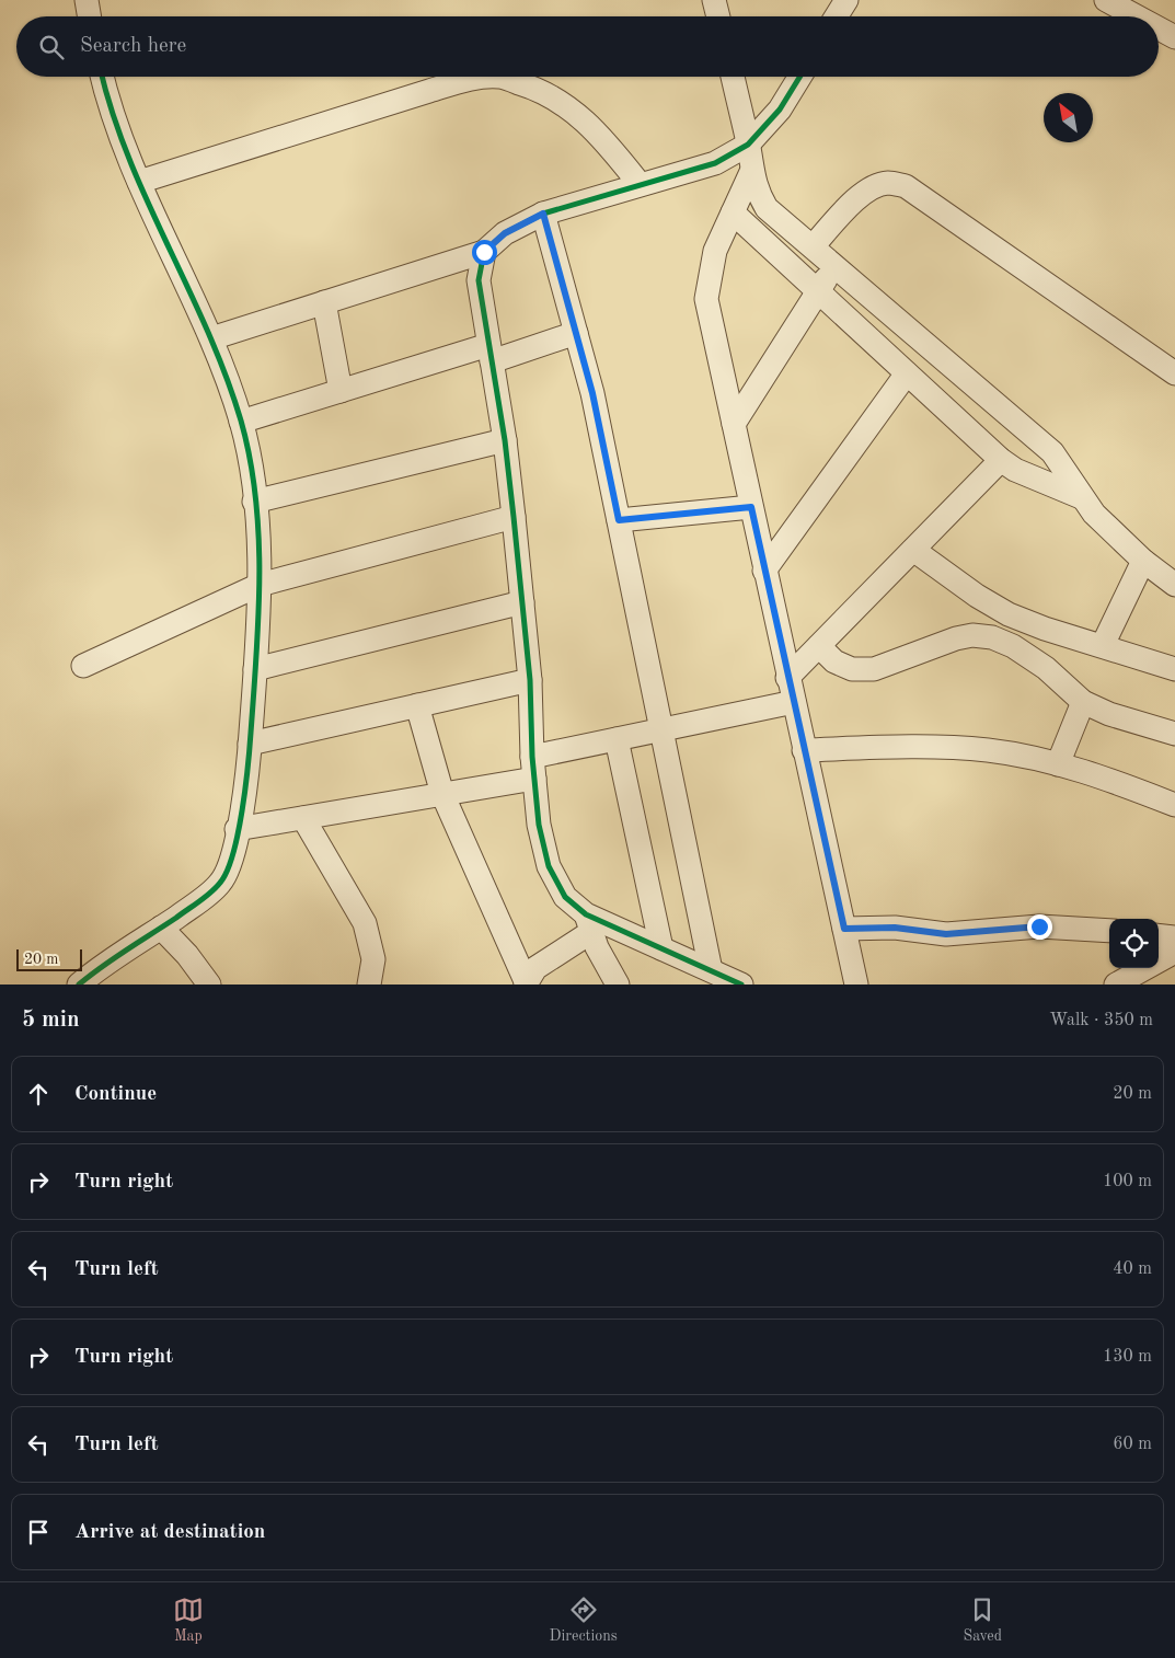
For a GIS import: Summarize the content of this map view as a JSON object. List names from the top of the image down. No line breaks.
{"scale_bar":"20 m","north":"top left","page":{"search":"Search here","scale":"20 m","heading":["5 min","Walk · 350 m"],"list":[["Continue","20 m"],["Turn right","100 m"],["Turn left","40 m"],["Turn right","130 m"],["Turn left","60 m"],"Arrive at destination"],"nav":["Map","Directions","Saved"]}}
